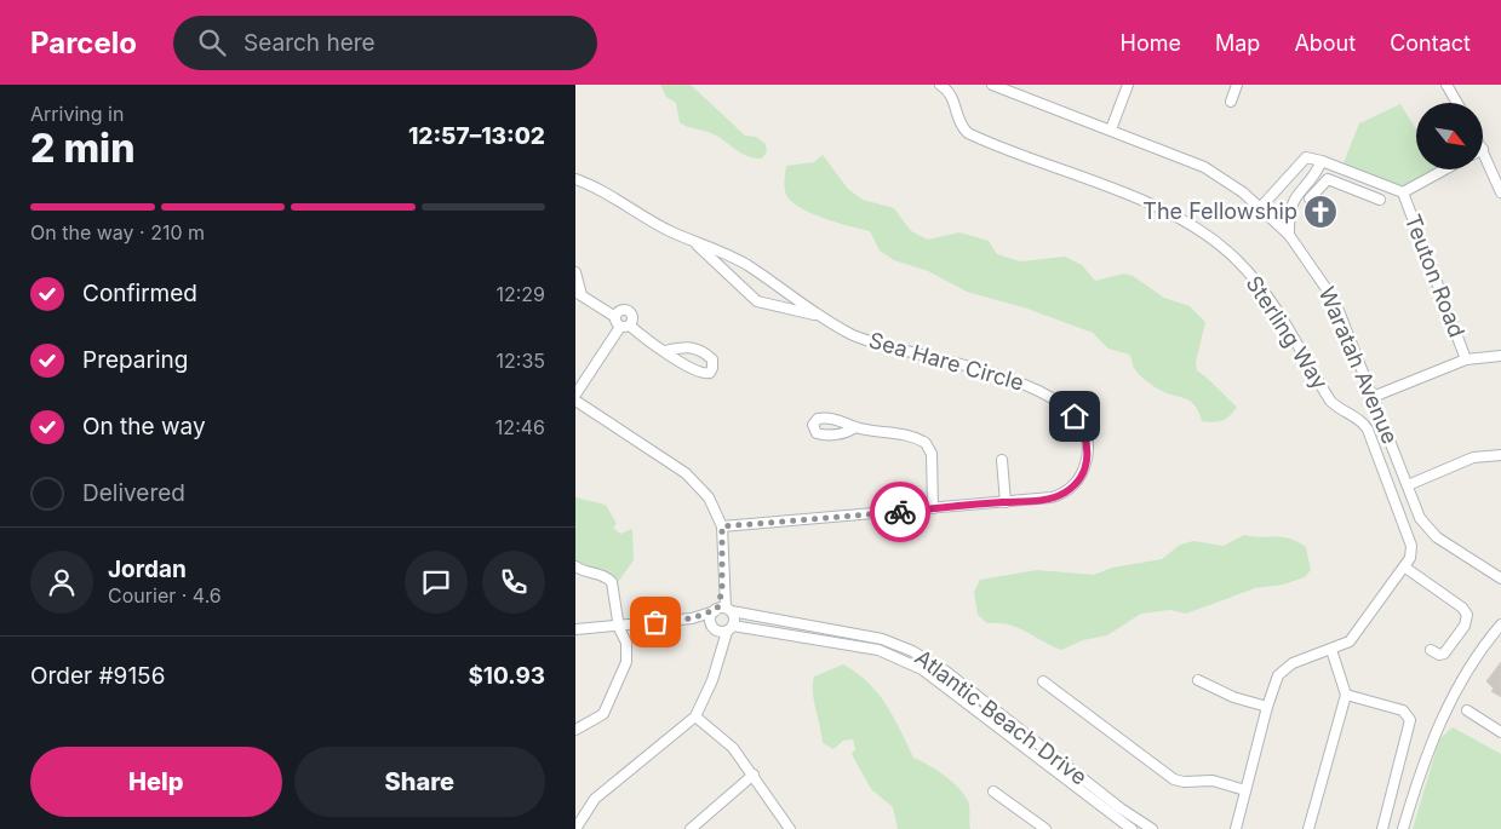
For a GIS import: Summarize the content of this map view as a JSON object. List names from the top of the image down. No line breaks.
{"streets":{"street":["Teuton Road","Sterling Way","Sea Hare Circle","Waratah Avenue","Atlantic Beach Drive"]},"places":{"church":["The Fellowship"]},"north":"bottom right","page":{"header":"Parcelo","search":"Search here","nav":["Home","Map","About","Contact"],"heading":["2 min","Arriving in","12:57–13:02"],"panel":["Jordan","Courier · 4.6","Order #9156","$10.93"],"bar":"On the way · 210 m","list":[["Confirmed","12:29"],["Preparing","12:35"],["On the way","12:46"],"Delivered"],"buttons":["Help","Share"]}}
